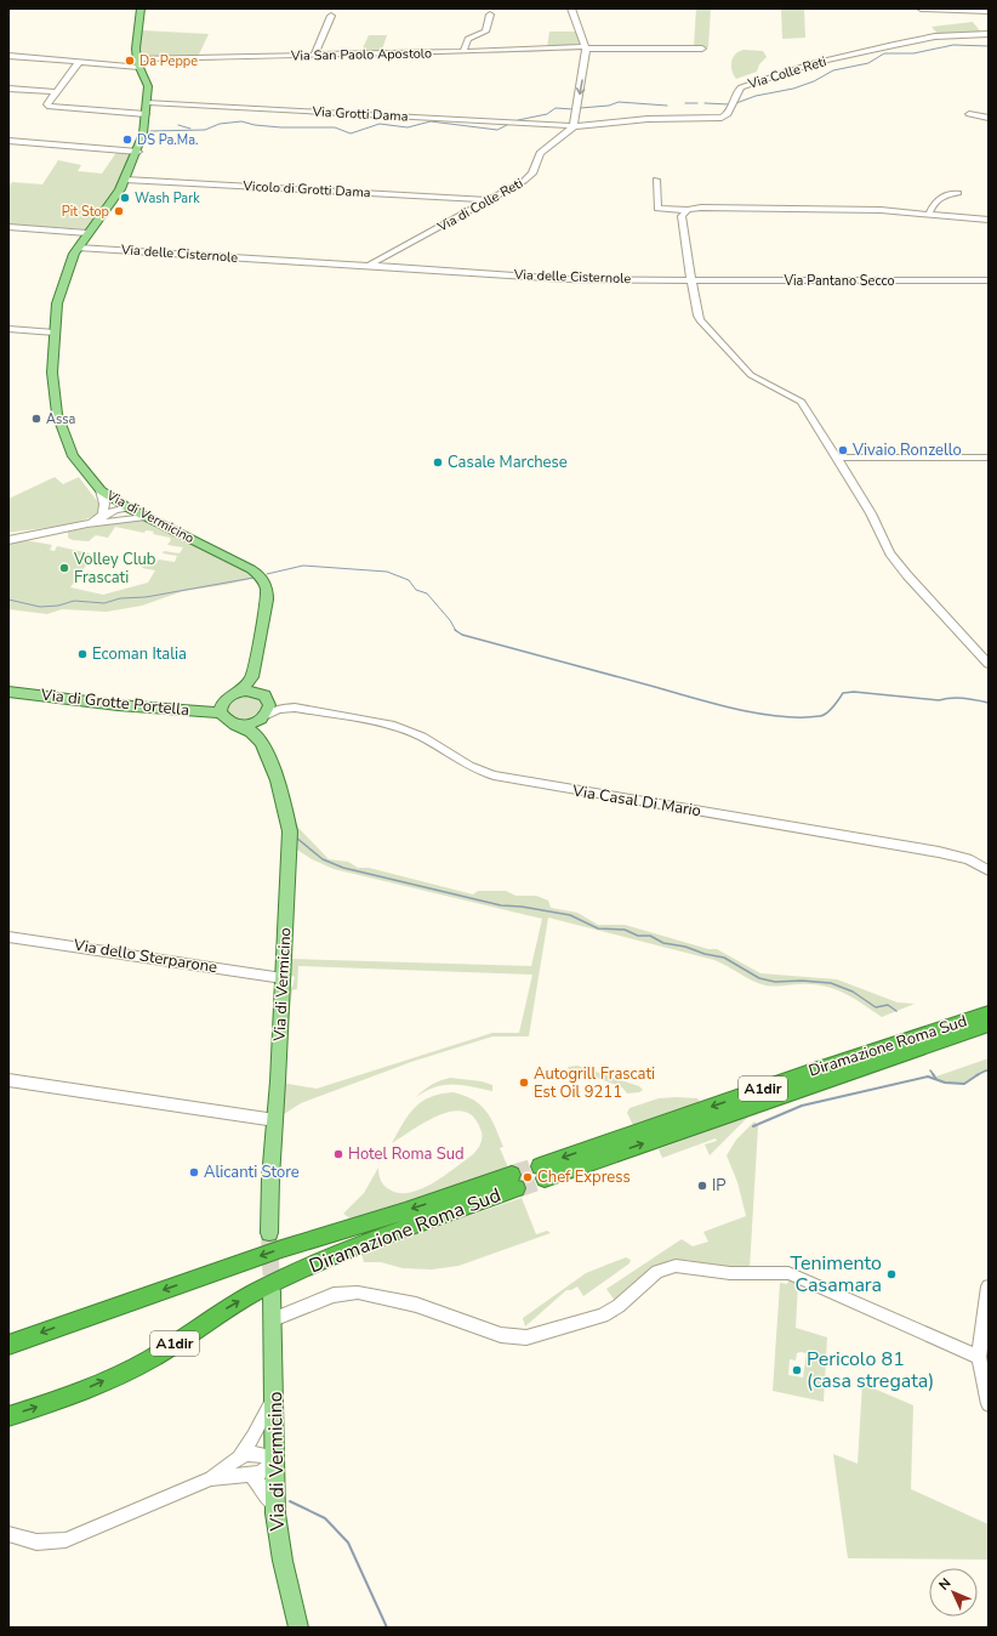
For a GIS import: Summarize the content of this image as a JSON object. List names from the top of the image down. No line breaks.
{"streets":{"highway":["Diramazione Roma Sud","A1dir"],"main road":["Via di Vermicino","Via di Grotte Portella"],"street":["Via San Paolo Apostolo","Via Colle Reti","Via Grotti Dama","Vicolo di Grotti Dama","Via di Colle Reti","Via delle Cisternole","Via Pantano Secco","Via Casal Di Mario","Via dello Sterparone"]},"crossings":[["Via San Paolo Apostolo","Via di Vermicino"],["Via Colle Reti","Via Grotti Dama"],["Via Colle Reti","Via di Colle Reti"],["Via Grotti Dama","Via di Colle Reti"],["Via Grotti Dama","Via di Vermicino"],["Vicolo di Grotti Dama","Via di Colle Reti"],["Vicolo di Grotti Dama","Via di Vermicino"],["Via di Colle Reti","Via delle Cisternole"],["Via delle Cisternole","Via Pantano Secco"],["Via delle Cisternole","Via di Vermicino"],["Via di Vermicino","Via dello Sterparone"],["Via di Grotte Portella","Via Casal Di Mario"]],"places":["Da Peppe","DS Pa.Ma.","Wash Park","Pit Stop","Assa","Vivaio Ronzello","Casale Marchese","Volley Club Frascati","Ecoman Italia","Autogrill Frascati Est Oil 9211","Hotel Roma Sud","Alicanti Store","Chef Express","IP","Tenimento Casamara","Pericolo 81 (casa stregata)"],"north":"top left"}
